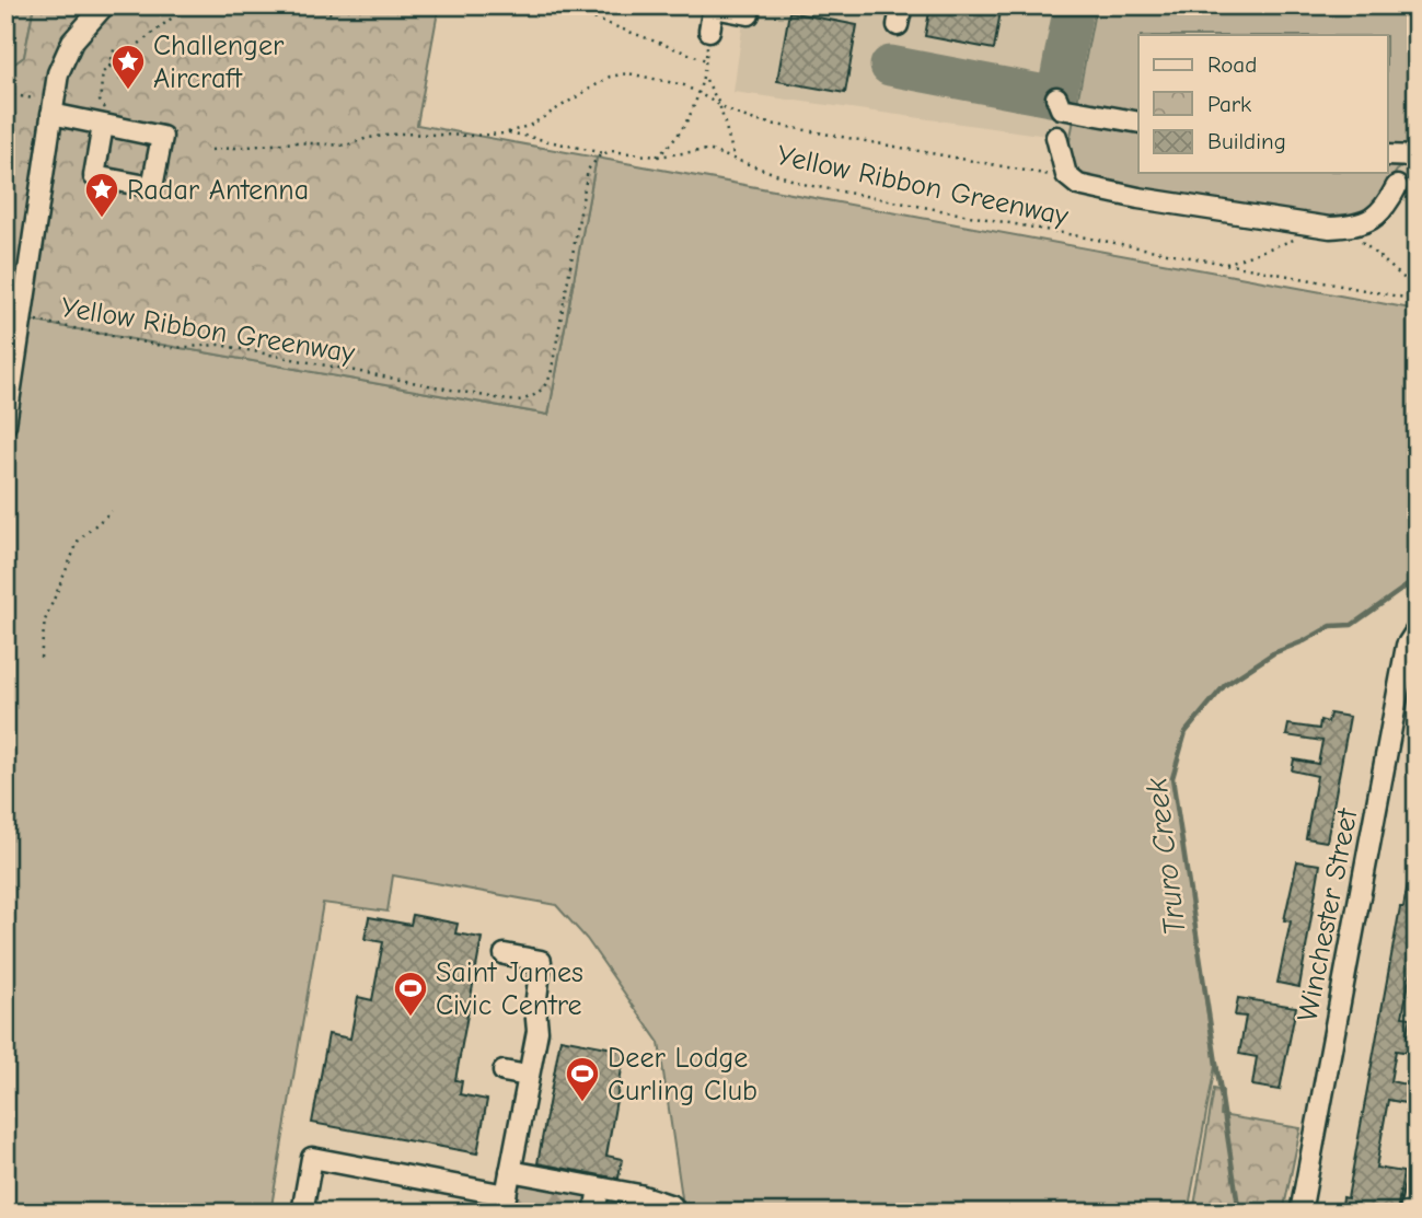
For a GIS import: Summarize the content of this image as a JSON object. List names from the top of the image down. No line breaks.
{"streets":{"street":["Winchester Street"],"path":["Yellow Ribbon Greenway"]},"water":["Truro Creek"],"places":{"place":["Challenger Aircraft","Radar Antenna"],"sports":["Saint James Civic Centre","Deer Lodge Curling Club"]},"legend":["Road","Park","Building"]}
